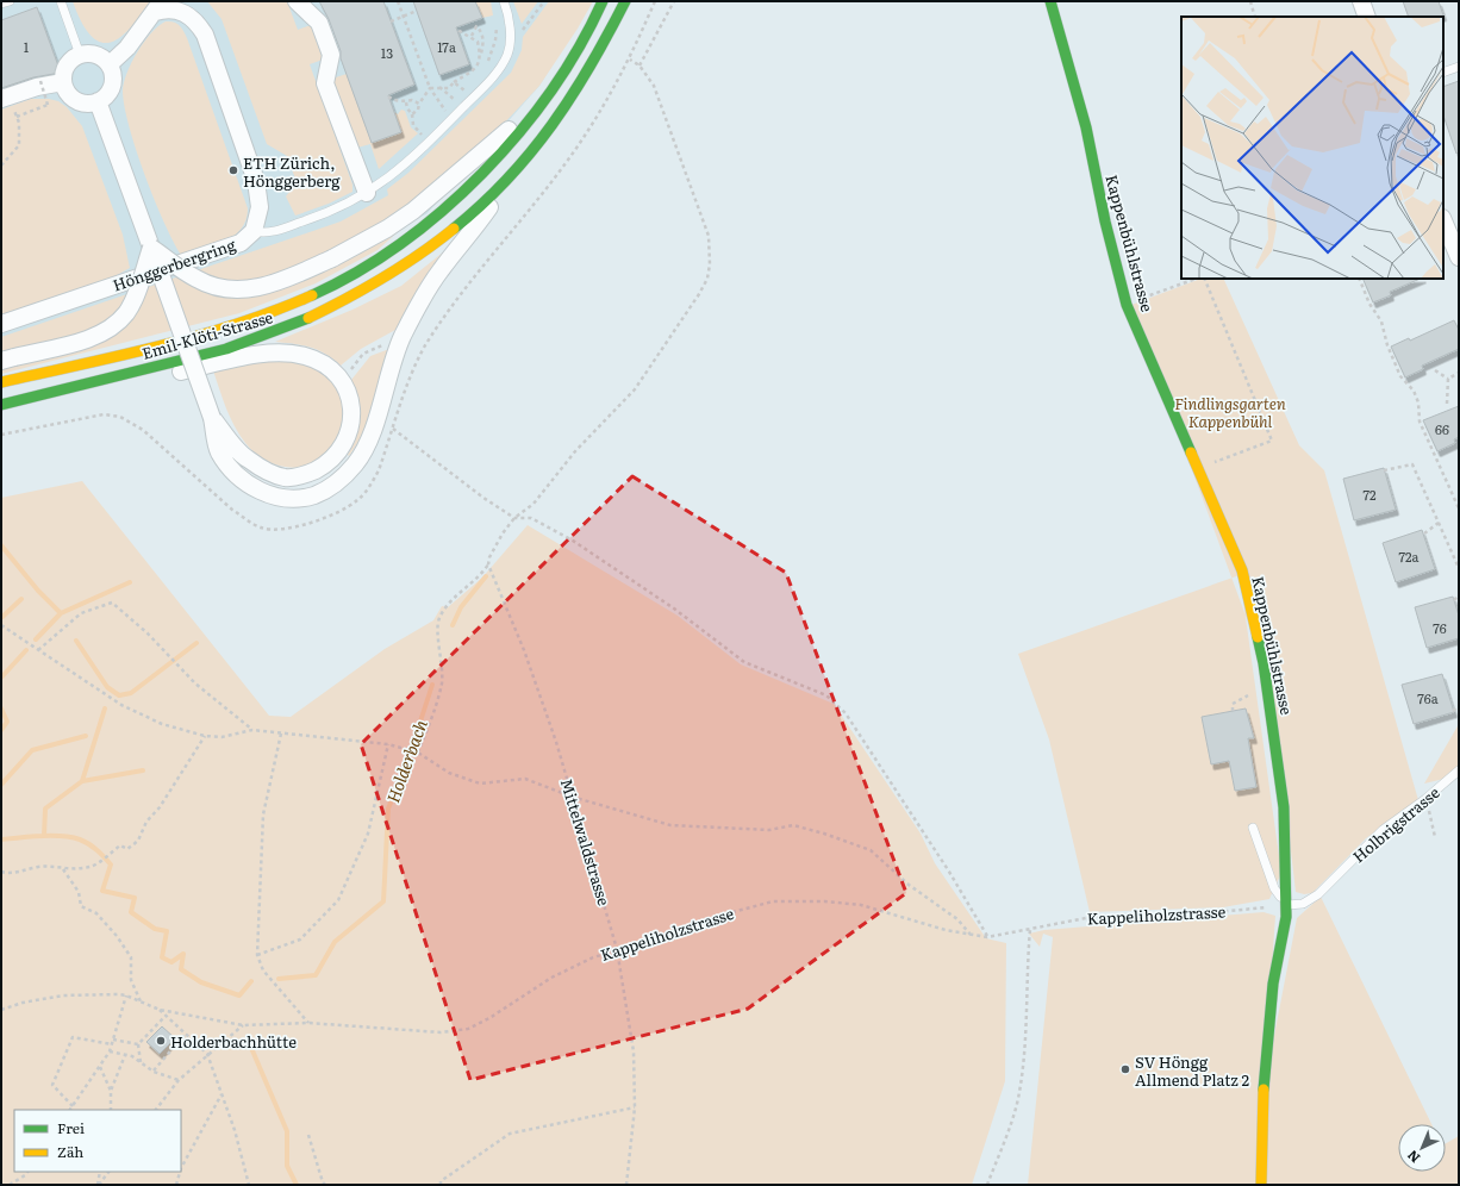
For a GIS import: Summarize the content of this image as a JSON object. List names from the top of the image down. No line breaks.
{"streets":{"street":["Kappenbühlstrasse","Hönggerbergring","Emil-Klöti-Strasse"],"lane":["Holbrigstrasse"],"path":["Mittelwaldstrasse","Kappeliholzstrasse"]},"crossings":[["Kappenbühlstrasse","Holbrigstrasse"],["Kappenbühlstrasse","Kappeliholzstrasse"],["Holbrigstrasse","Kappeliholzstrasse"],["Mittelwaldstrasse","Kappeliholzstrasse"]],"water":["Holderbach"],"parks":["Findlingsgarten Kappenbühl"],"places":["ETH Zürich, Hönggerberg","Holderbachhütte","SV Höngg Allmend Platz 2"],"house_numbers":["1","17a","13","66","72","72a","76","76a"],"legend":["Frei","Zäh"],"north":"bottom left"}
